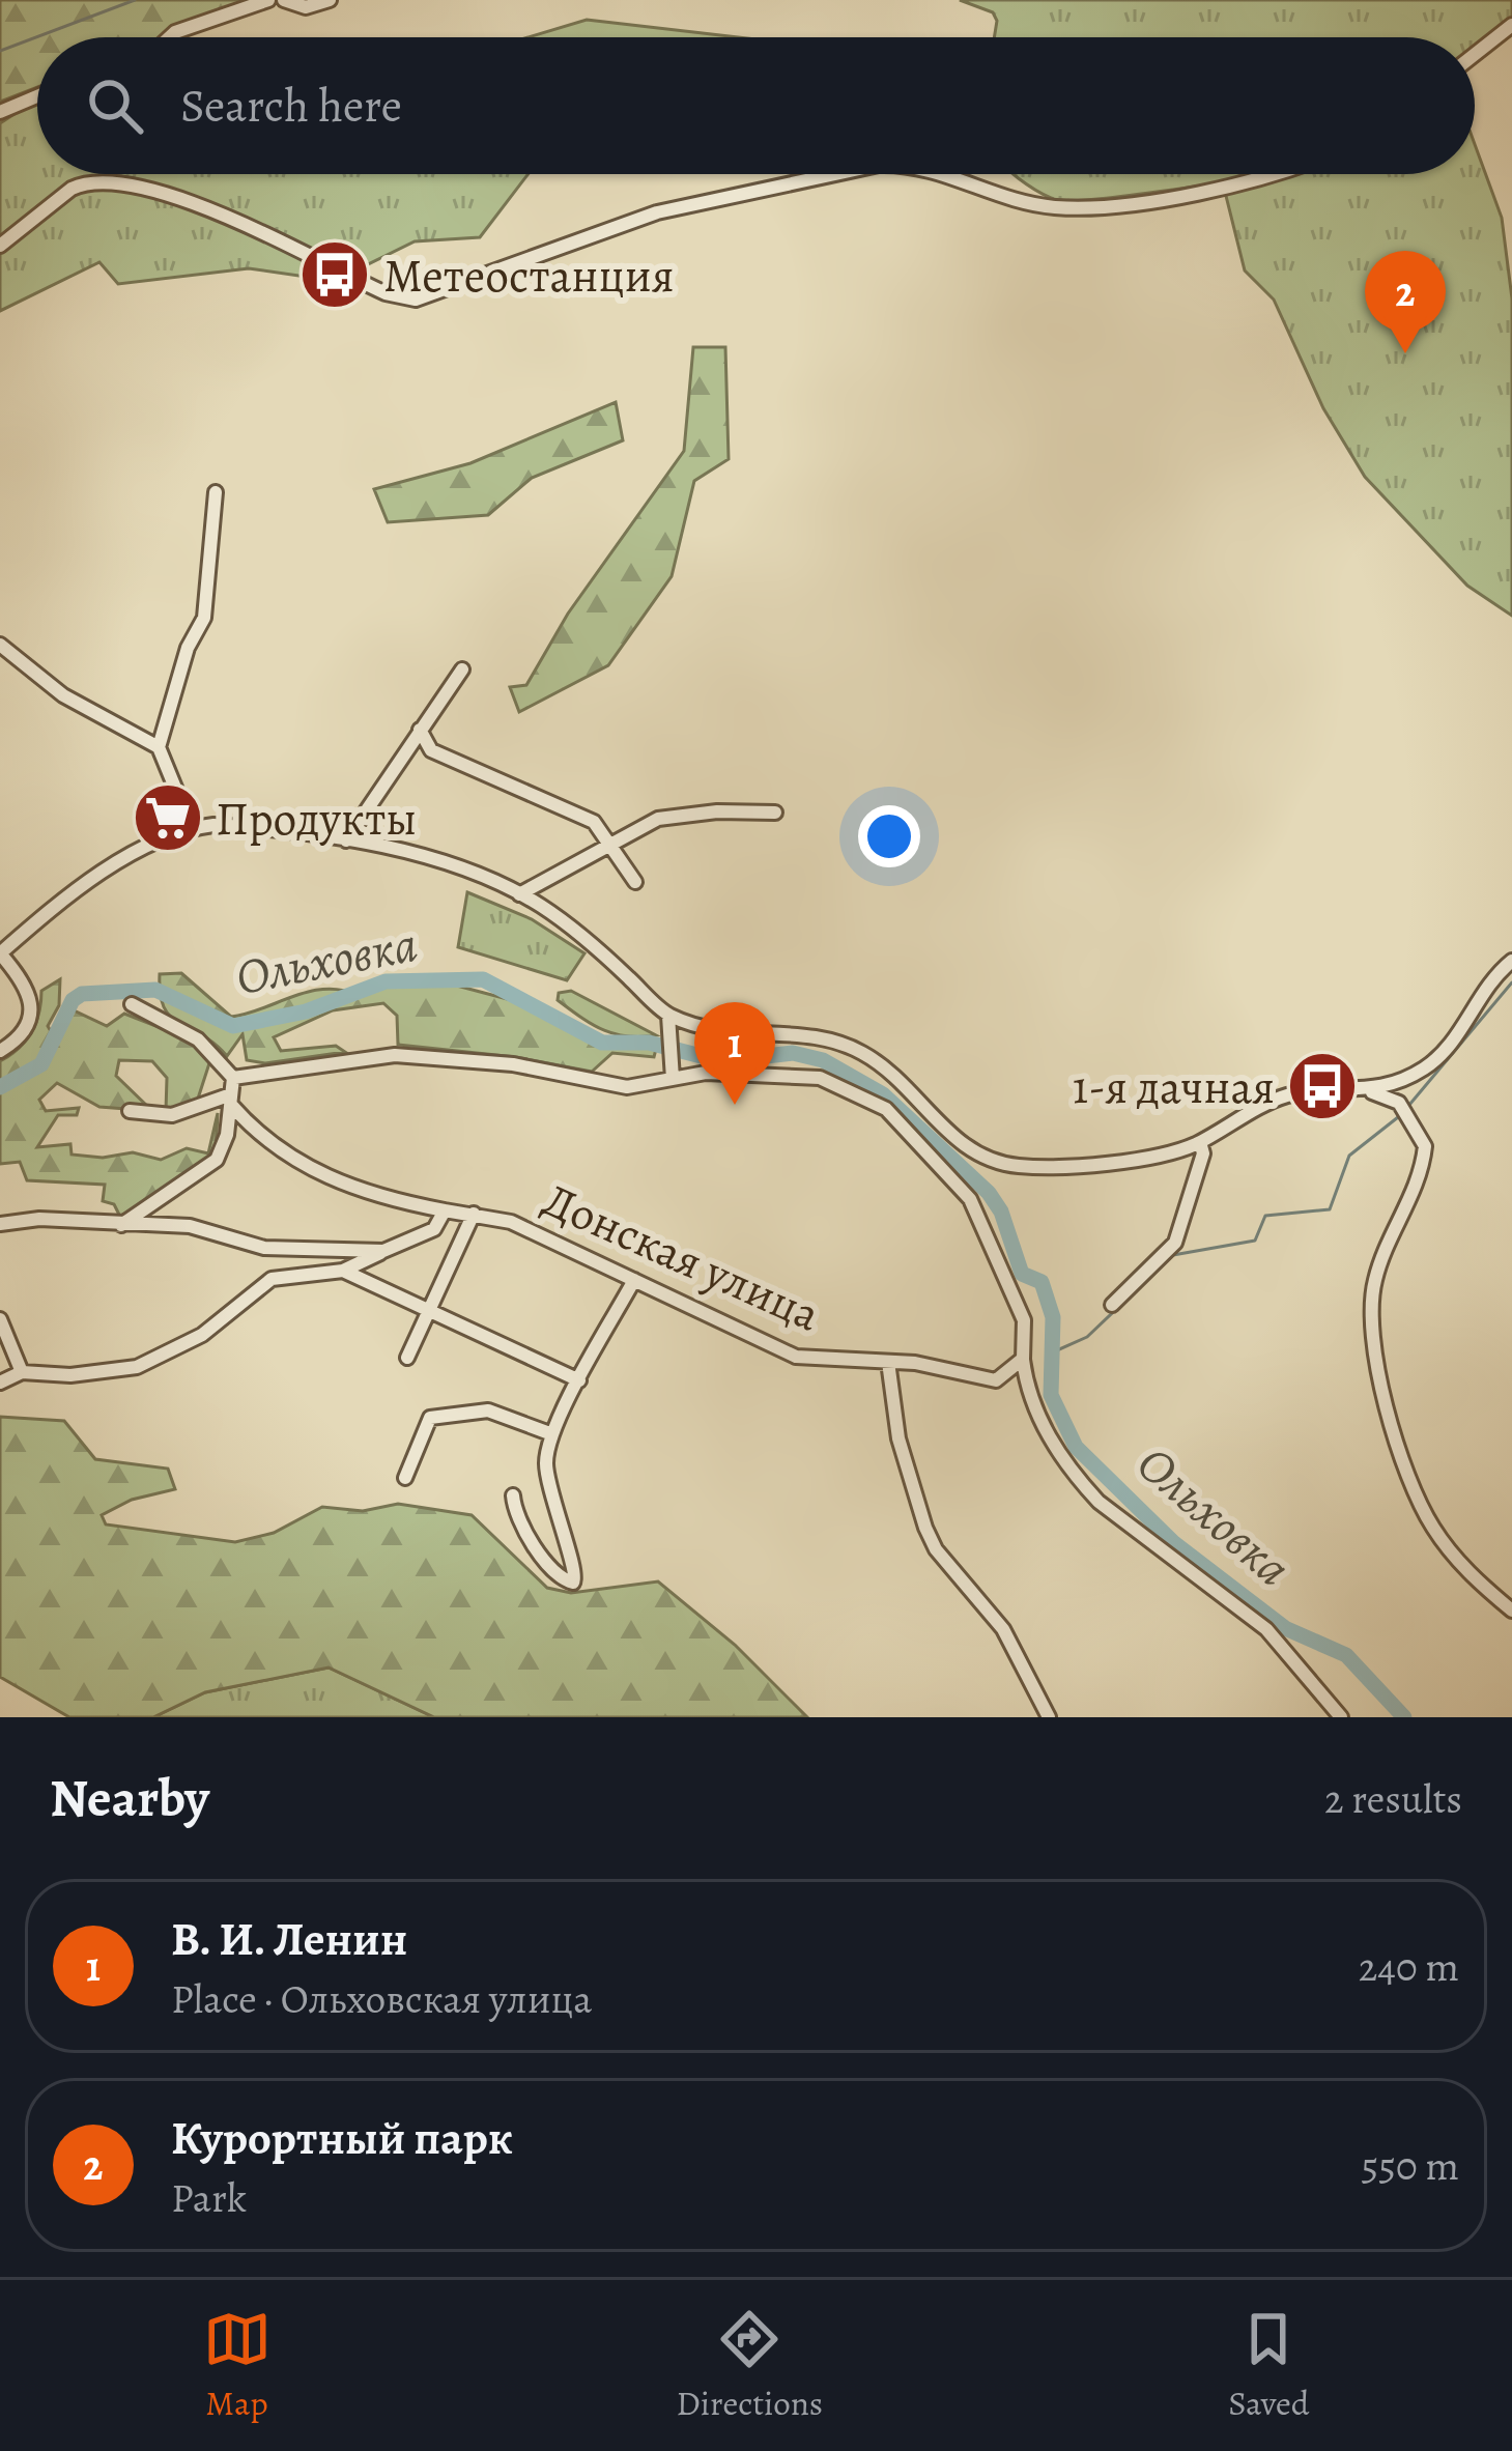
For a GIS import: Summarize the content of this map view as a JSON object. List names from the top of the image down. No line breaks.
{"streets":{"street":["Донская улица"]},"water":["Ольховка"],"places":{"bus stop":["Метеостанция","1-я дачная"],"supermarket":["Продукты"]},"page":{"search":"Search here","pins":["2","1"],"heading":["Nearby","2 results"],"list":[{"mark":"1","name":"В. И. Ленин","note":"Place · Ольховская улица","value":"240 m"},{"mark":"2","name":"Курортный парк","note":"Park","value":"550 m"}],"nav":["Map","Directions","Saved"]}}
